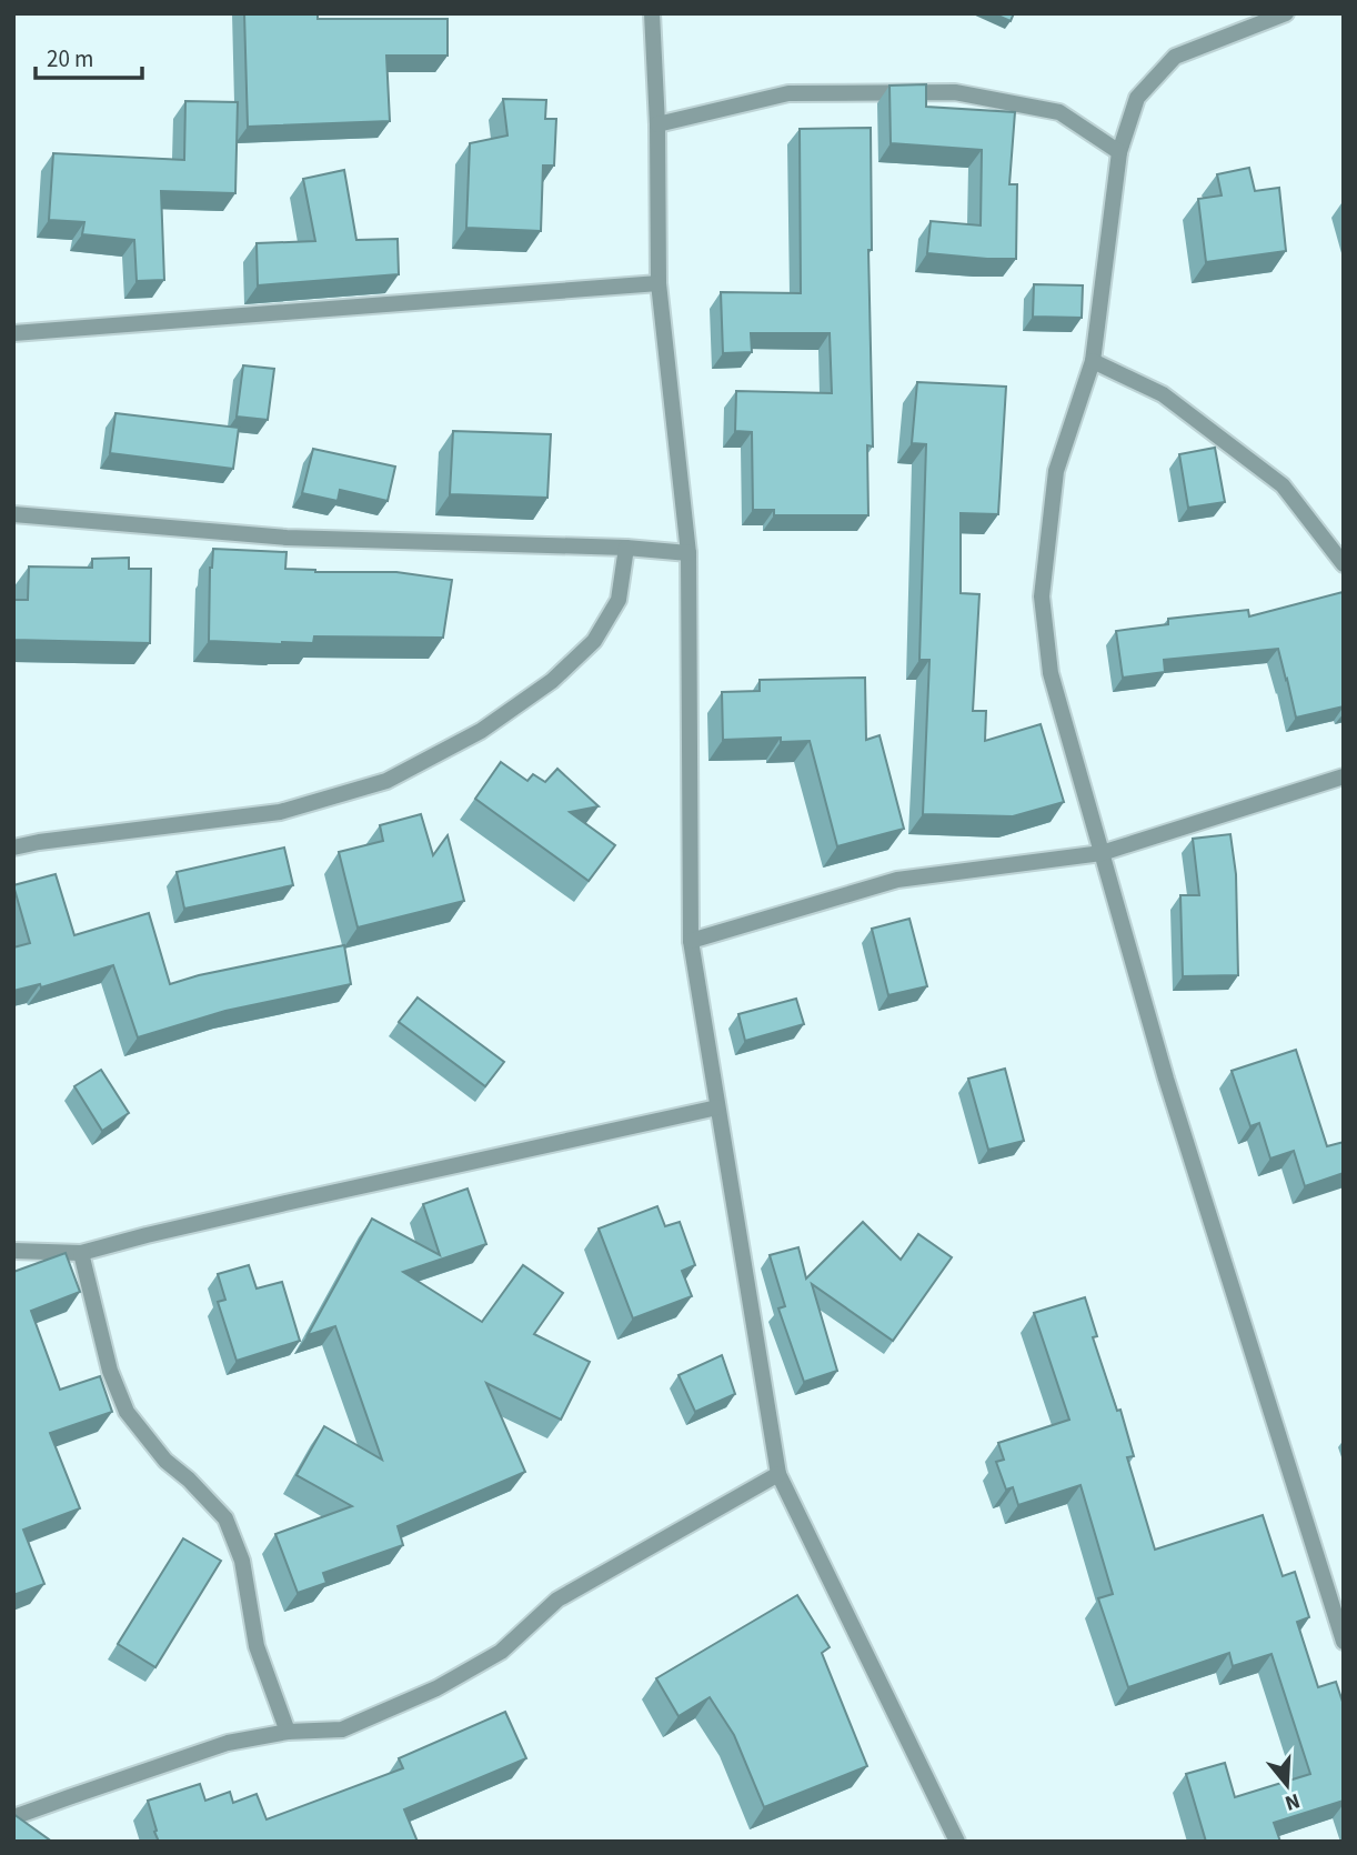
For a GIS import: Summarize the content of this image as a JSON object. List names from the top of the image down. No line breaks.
{"scale_bar":"20 m","north":"bottom"}
